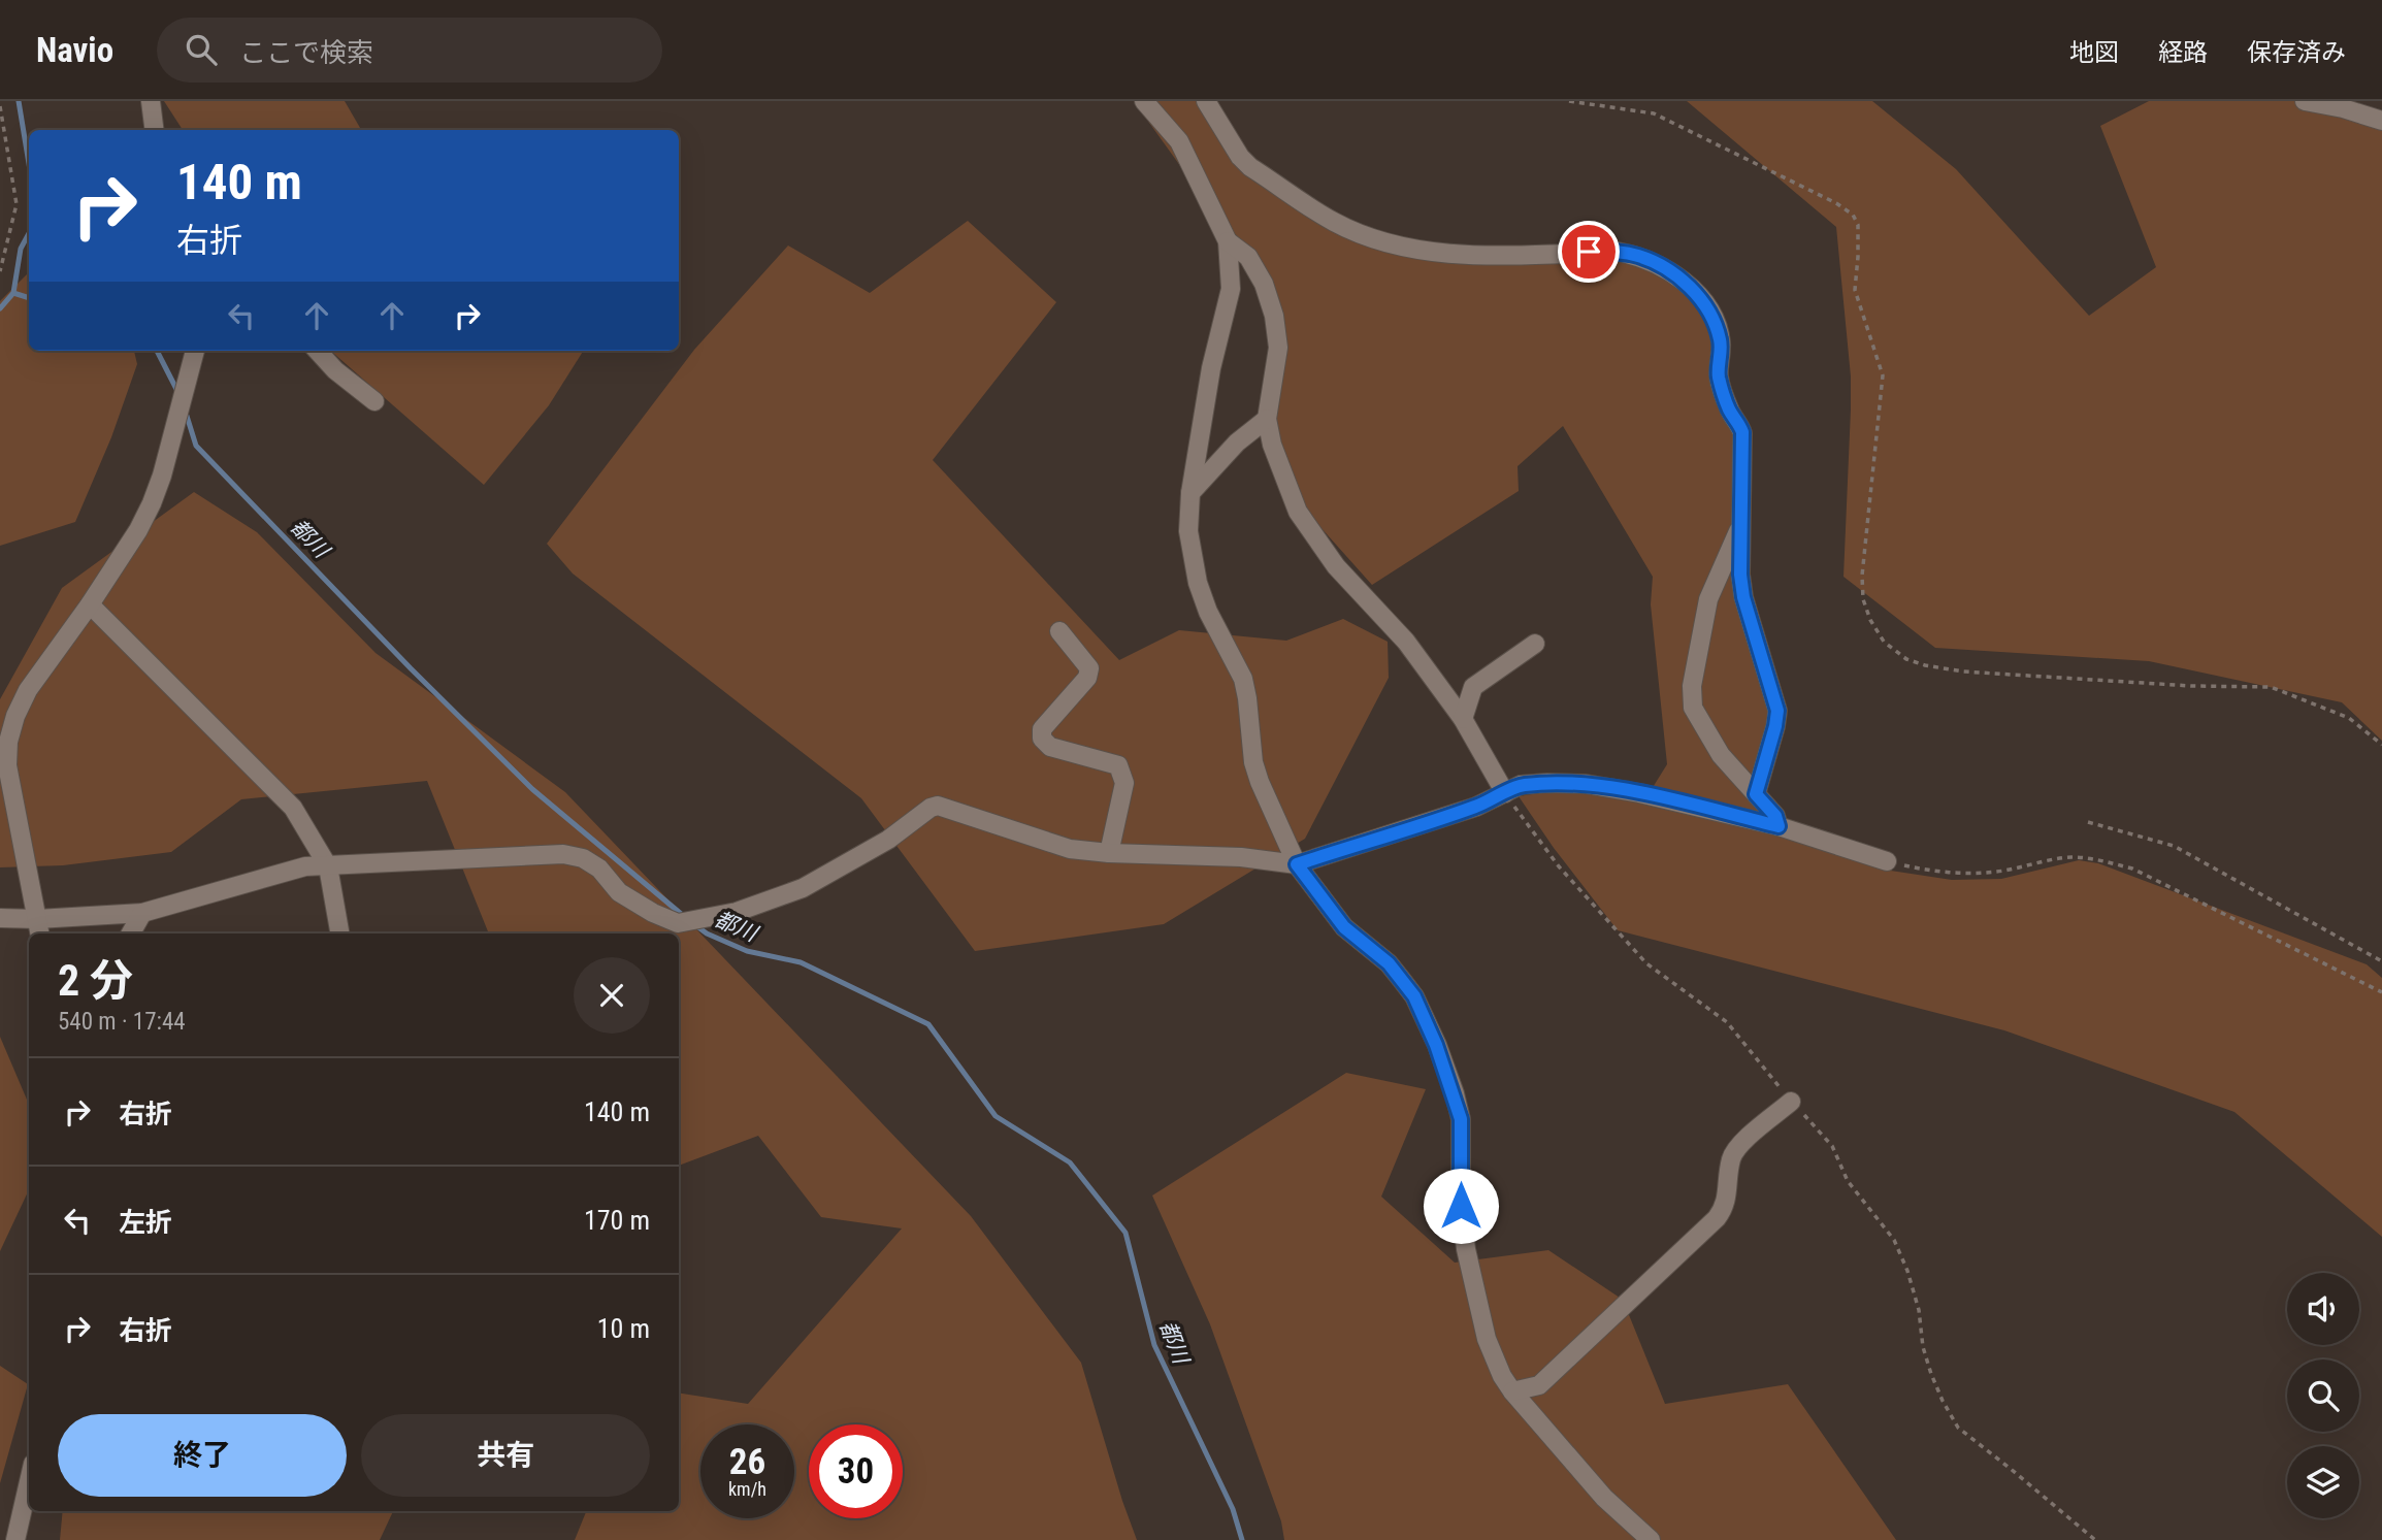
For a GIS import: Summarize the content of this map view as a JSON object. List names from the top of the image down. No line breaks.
{"water":["都川"],"page":{"header":"Navio","search":"ここで検索","nav":["地図","経路","保存済み"],"turn":["140 m","右折"],"heading":["2 分","540 m · 17:44"],"list":[{"name":"右折","value":"140 m"},{"name":"左折","value":"170 m"},{"name":"右折","value":"10 m"}],"buttons":["終了","共有"],"speed":"26 km/h","limit":"30"}}
